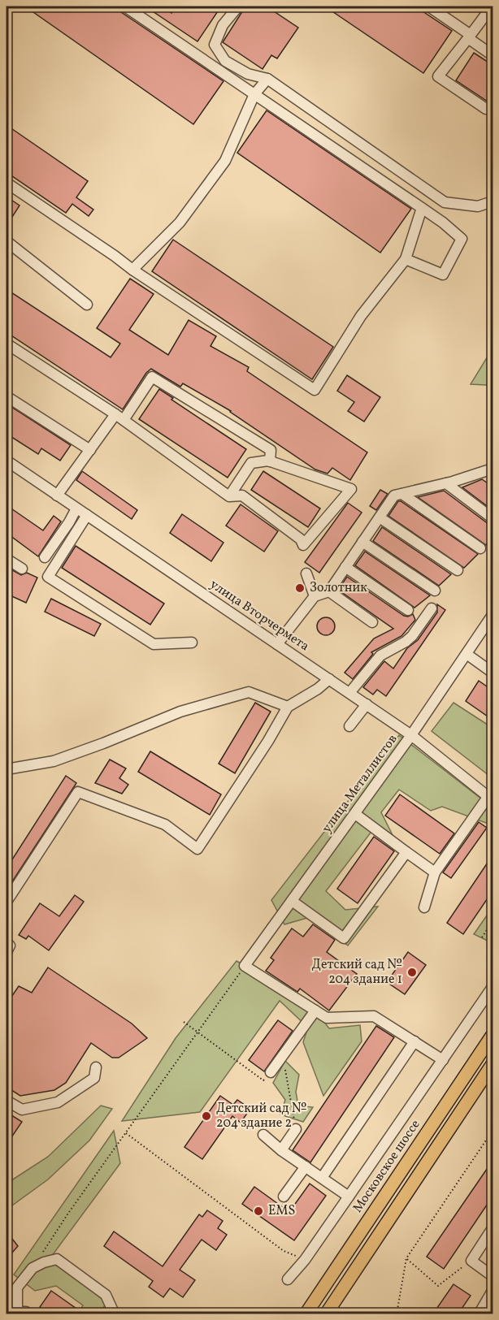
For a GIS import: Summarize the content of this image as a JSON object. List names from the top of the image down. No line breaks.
{"streets":{"main road":["Московское шоссе"],"street":["улица Вторчермета","улица Металлистов"]},"crossings":[["улица Вторчермета","улица Металлистов"]],"places":["Золотник","Детский сад № 204 здание 1","Детский сад № 204 здание 2","EMS"]}
